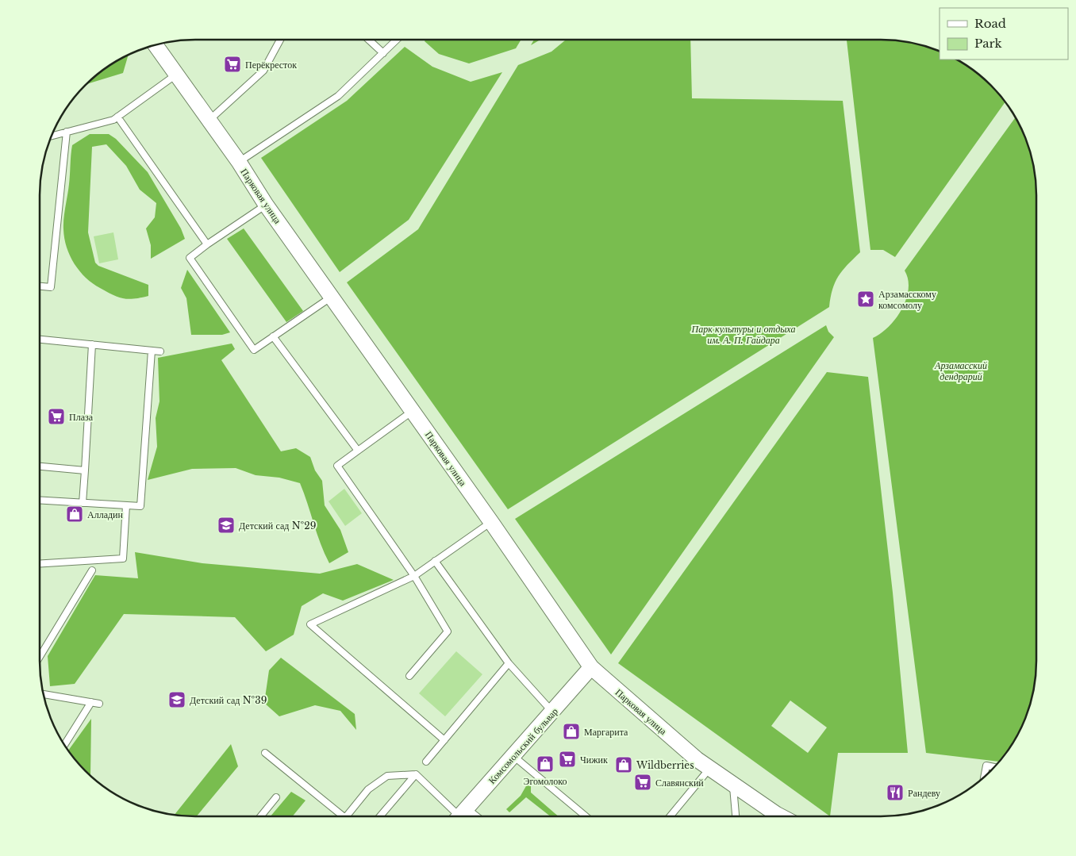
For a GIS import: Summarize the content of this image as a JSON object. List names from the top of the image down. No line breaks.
{"streets":{"street":["Парковая улица","Комсомольский бульвар"]},"crossings":[["Парковая улица","Комсомольский бульвар"]],"parks":["Парк культуры и отдыха им. А. П. Гайдара","Арзамасский дендрарий"],"places":{"supermarket":["Перёкресток","Плаза","Чижик","Славянский"],"place":["Арзамасскому комсомолу"],"shop":["Алладин","Маргарита","Эгомолоко","Wildberries"],"school or university":["Детский сад №29","Детский сад №39"],"restaurant":["Рандеву"]},"legend":["Road","Park"]}
